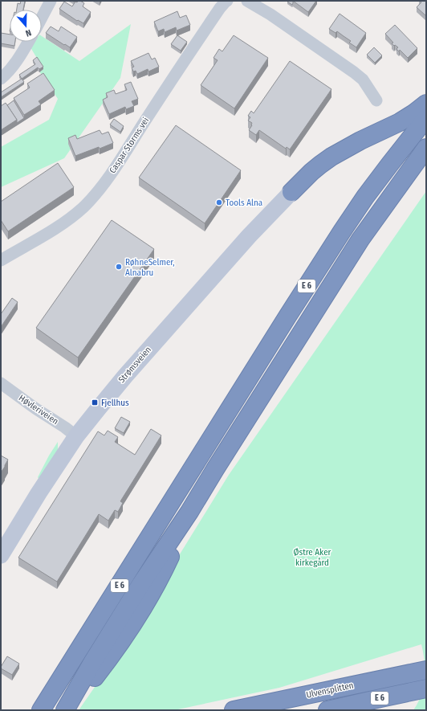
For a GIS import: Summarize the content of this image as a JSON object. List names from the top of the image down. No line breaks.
{"streets":{"highway":["E 6","Ulvensplitten"],"street":["Caspar Storms vei","Strømsveien","Høvleriveien"]},"crossings":[["Strømsveien","Høvleriveien"]],"parks":["Østre Aker kirkegård"],"places":{"other":["Tools Alna","RøhneSelmer, Alnabru"],"transit":["Fjellhus"]},"north":"bottom"}
